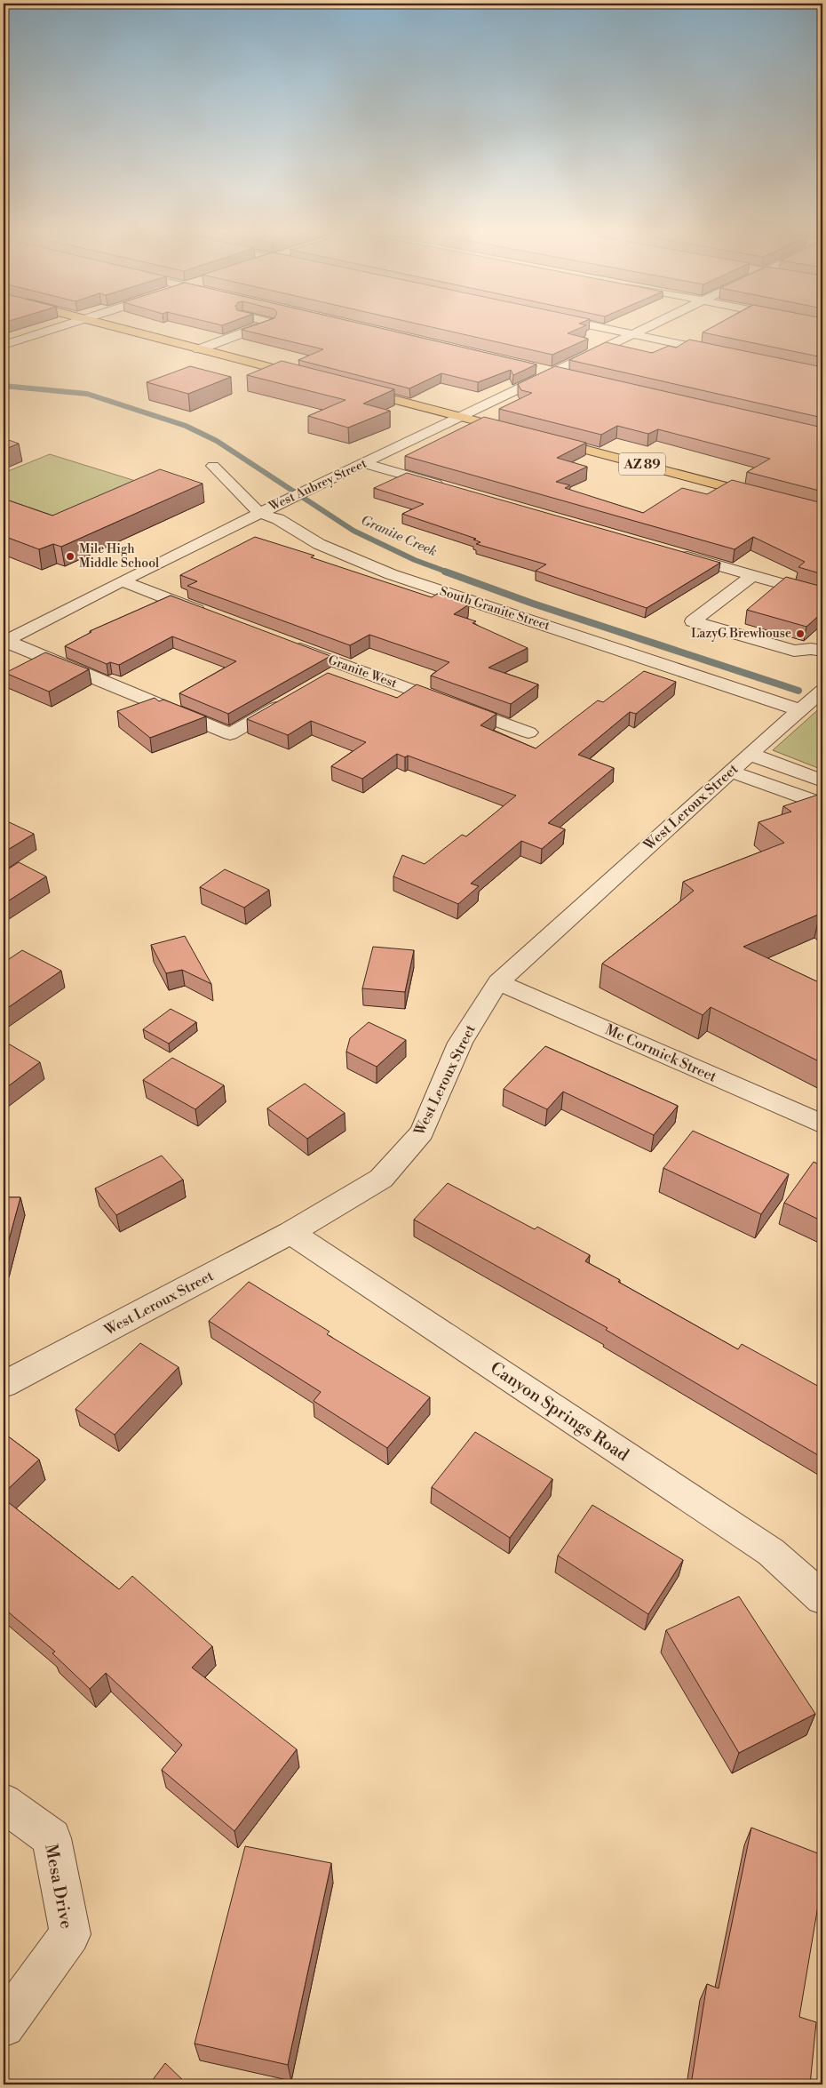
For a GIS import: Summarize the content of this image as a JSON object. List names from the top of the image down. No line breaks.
{"streets":{"main road":["AZ 89"],"street":["West Aubrey Street","South Granite Street","Granite West","West Leroux Street","Mc Cormick Street","Canyon Springs Road","Mesa Drive"]},"crossings":[["West Aubrey Street","South Granite Street"],["South Granite Street","West Leroux Street"],["West Leroux Street","Mc Cormick Street"],["West Leroux Street","Canyon Springs Road"]],"water":["Granite Creek"],"places":["Mile High Middle School","LazyG Brewhouse"]}
